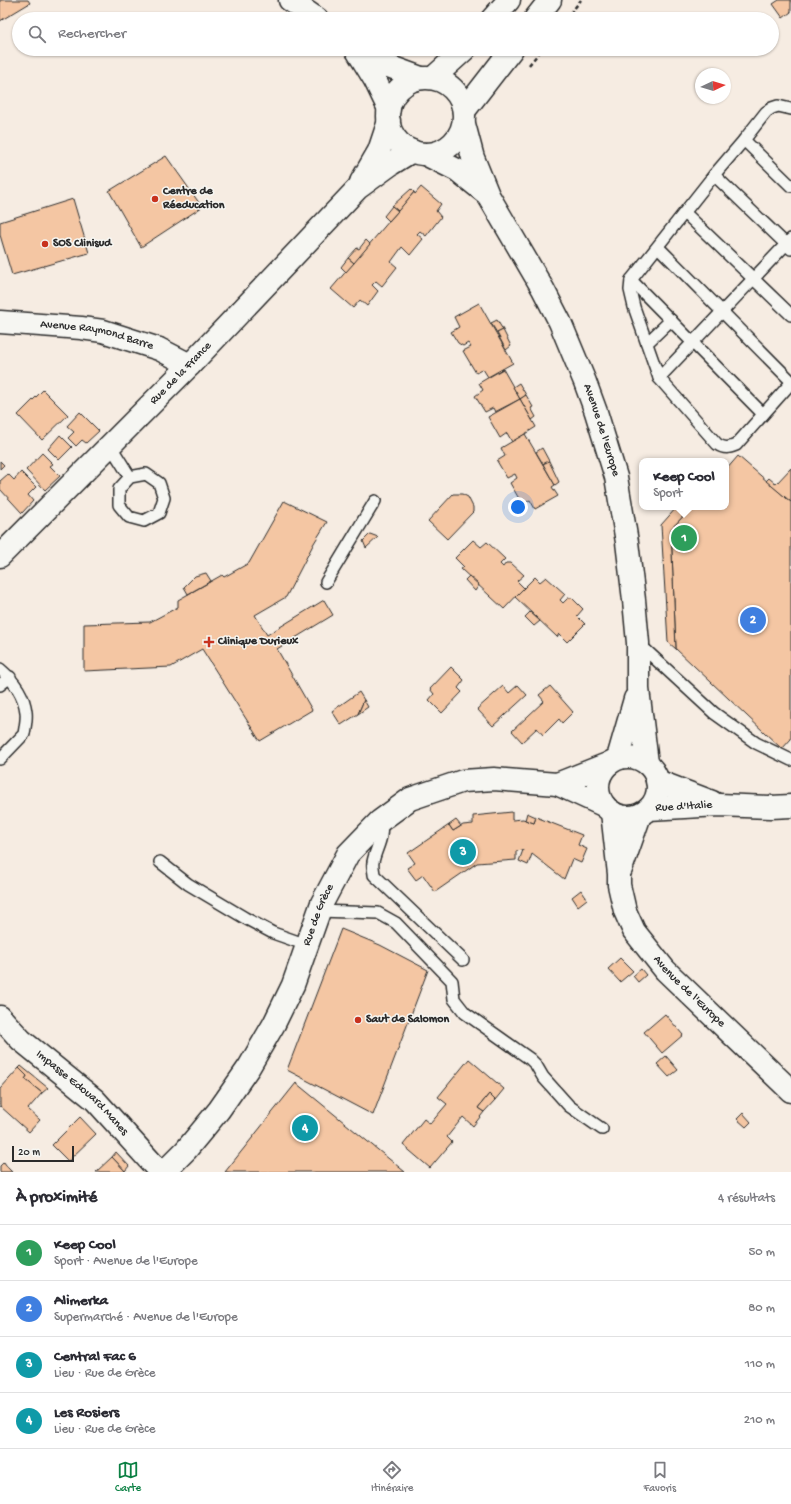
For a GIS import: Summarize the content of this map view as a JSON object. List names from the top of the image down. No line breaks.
{"streets":{"street":["Avenue Raymond Barre","Rue de la France","Avenue de l'Europe","Rue d'Italie","Rue de Grèce","Impasse Edouard Manes"]},"crossings":[["Avenue Raymond Barre","Rue de la France"],["Rue de la France","Avenue de l'Europe"],["Avenue de l'Europe","Rue d'Italie"],["Avenue de l'Europe","Rue de Grèce"],["Rue d'Italie","Rue de Grèce"]],"places":{"other":["Centre de Réeducation","SOS Clinisud","Saut de Salomon"],"health":["Clinique Durieux"]},"scale_bar":"20 m","north":"right","page":{"search":"Rechercher","popup":["Keep Cool","Sport"],"pins":["1","2","3","4"],"scale":"20 m","heading":["À proximité","4 résultats"],"list":[{"mark":"1","name":"Keep Cool","note":"Sport · Avenue de l'Europe","value":"50 m"},{"mark":"2","name":"Alimerka","note":"Supermarché · Avenue de l'Europe","value":"80 m"},{"mark":"3","name":"Central Fac 6","note":"Lieu · Rue de Grèce","value":"110 m"},{"mark":"4","name":"Les Rosiers","note":"Lieu · Rue de Grèce","value":"210 m"}],"nav":["Carte","Itinéraire","Favoris"]}}
